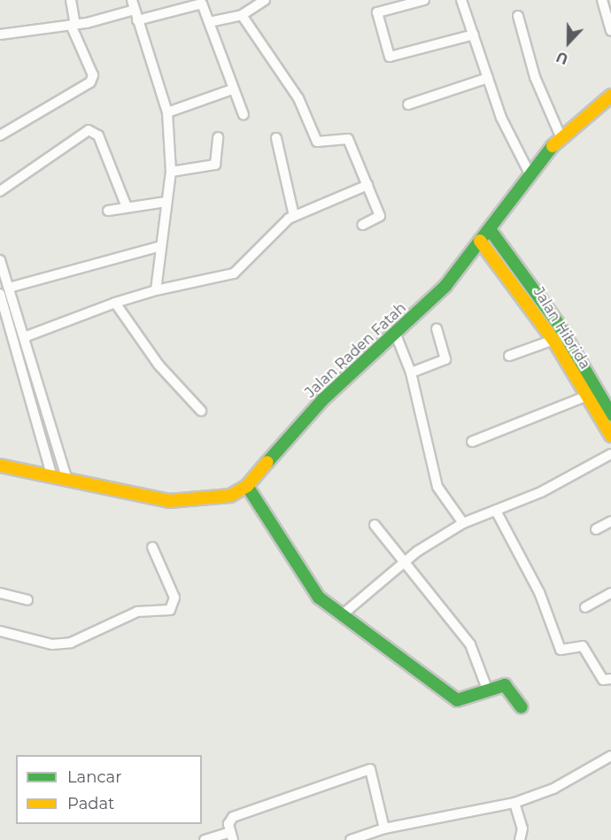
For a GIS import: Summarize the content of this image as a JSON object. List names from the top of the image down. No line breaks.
{"streets":{"main road":["Jalan Hibrida","Jalan Raden Fatah"]},"crossings":[["Jalan Hibrida","Jalan Raden Fatah"]],"legend":["Lancar","Padat"],"north":"bottom"}
